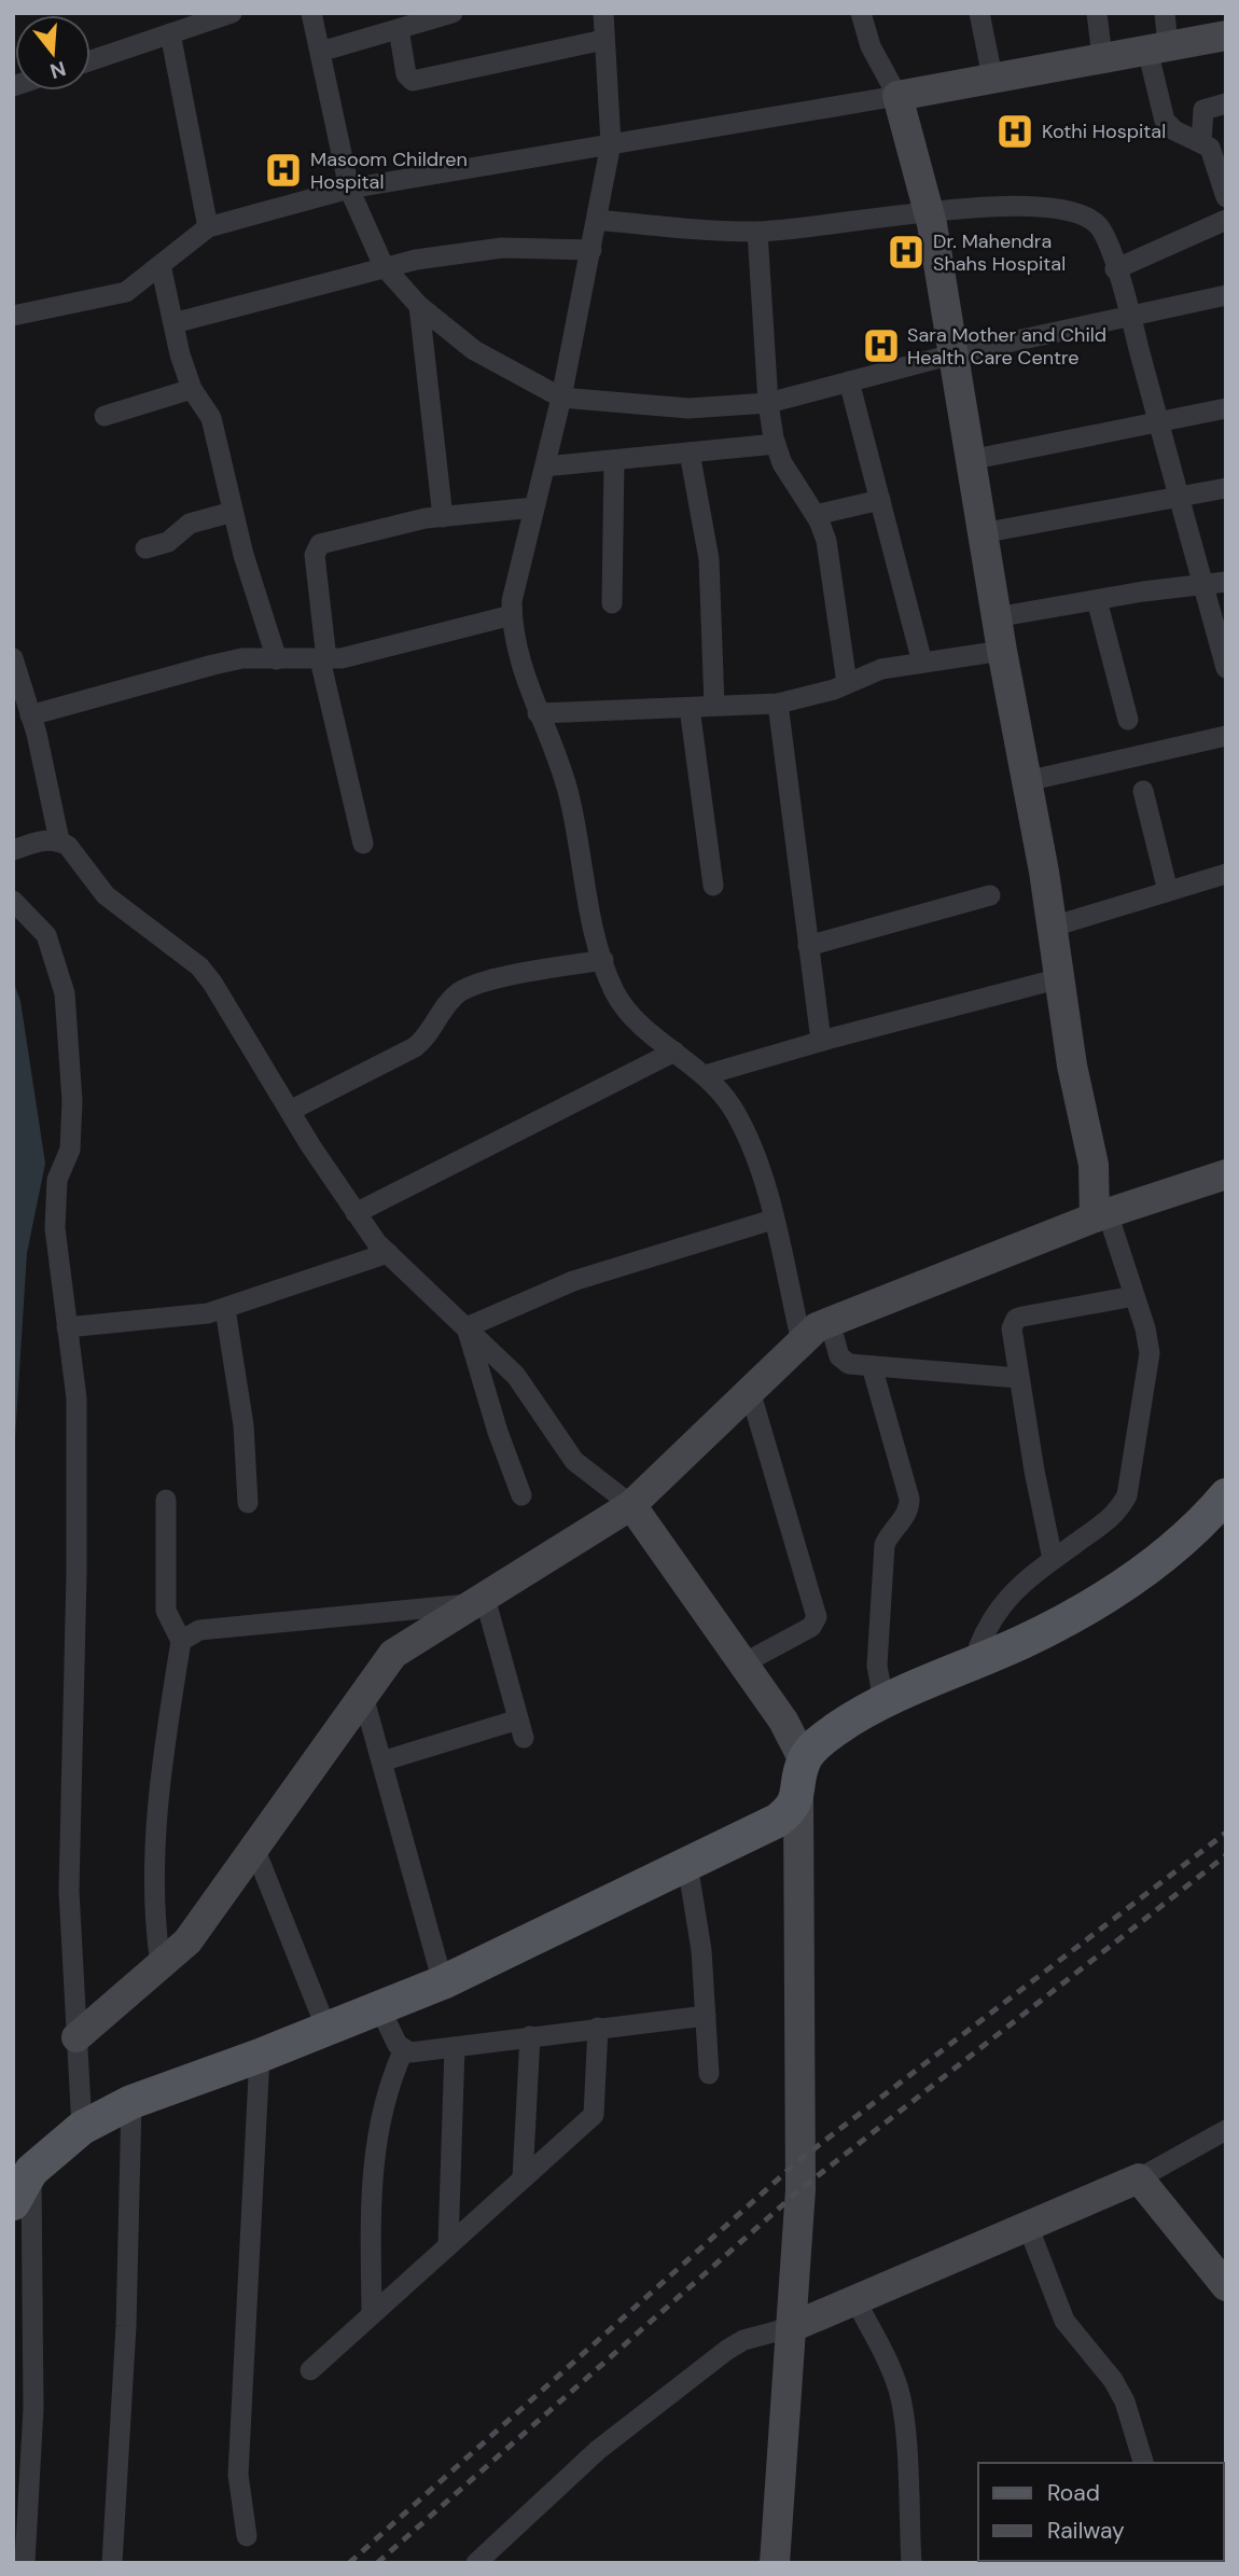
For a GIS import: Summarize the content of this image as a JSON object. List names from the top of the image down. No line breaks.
{"places":{"hospital":["Kothi Hospital","Masoom Children Hospital","Dr. Mahendra Shahs Hospital","Sara Mother and Child Health Care Centre"]},"legend":["Road","Railway"],"north":"bottom"}
